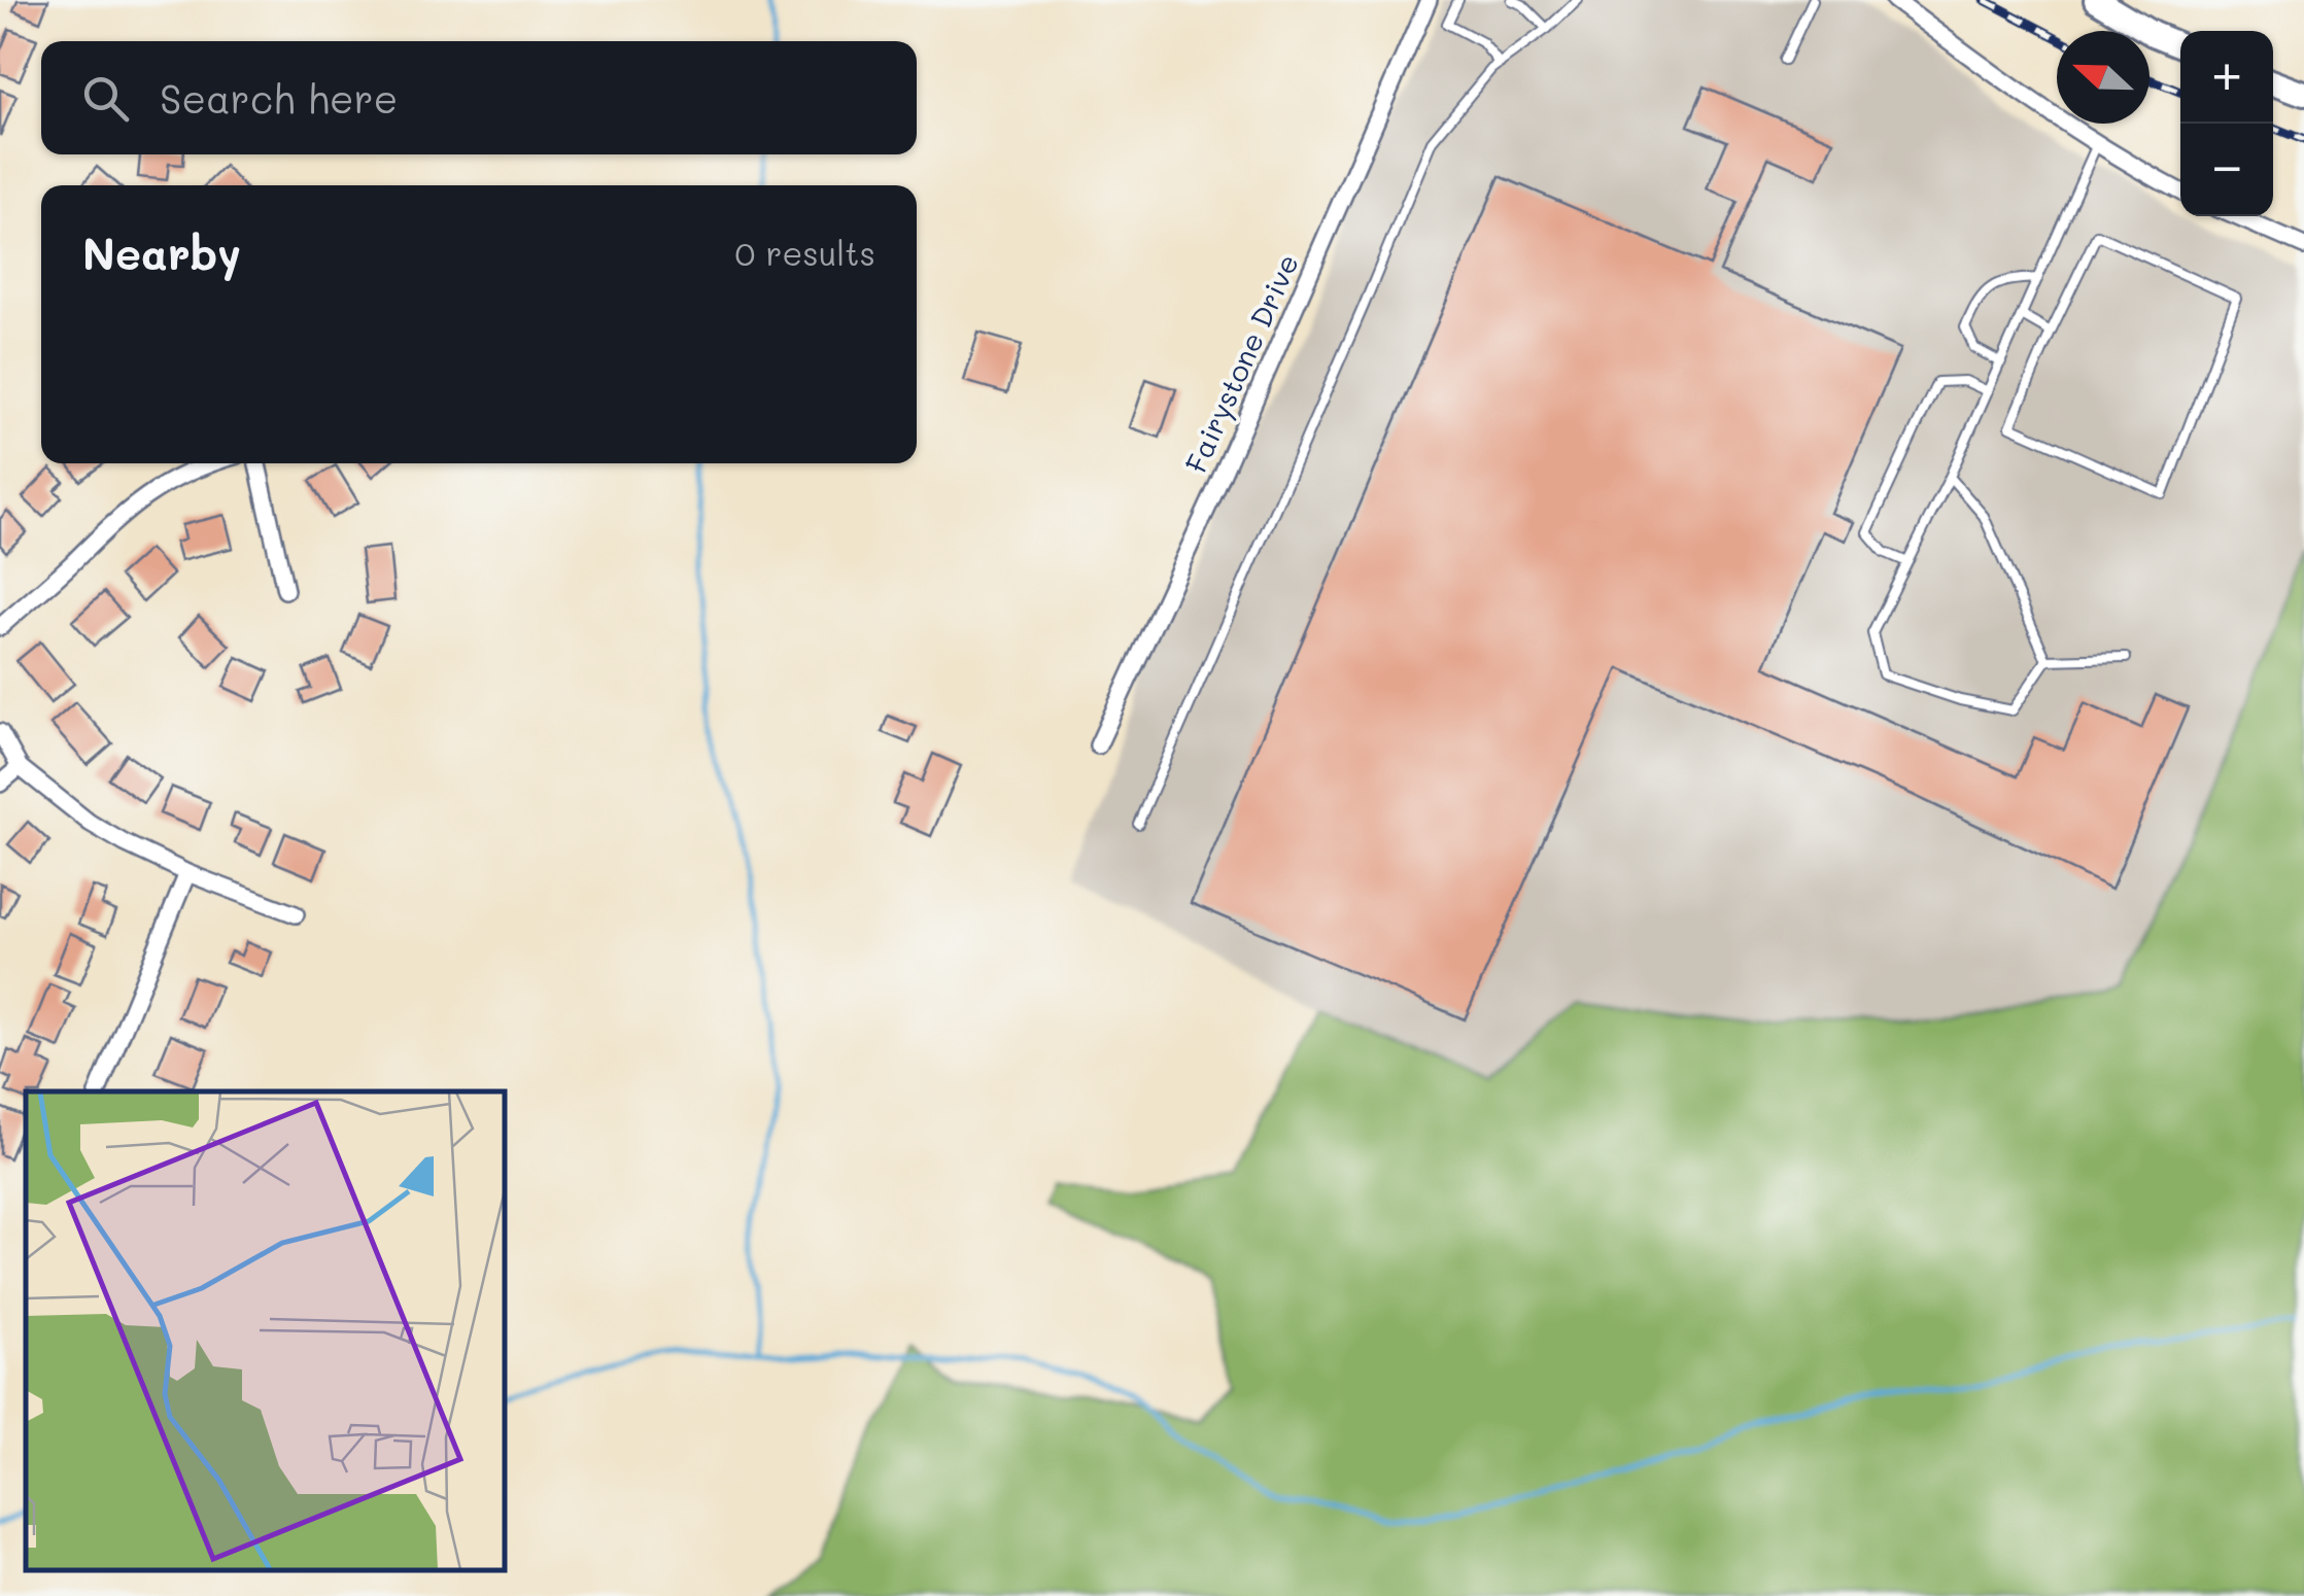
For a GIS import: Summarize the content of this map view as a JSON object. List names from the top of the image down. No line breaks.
{"streets":{"street":["Fairystone Drive"]},"north":"left","page":{"map_buttons":["+","−"],"search":"Search here","heading":["Nearby","0 results"]}}
